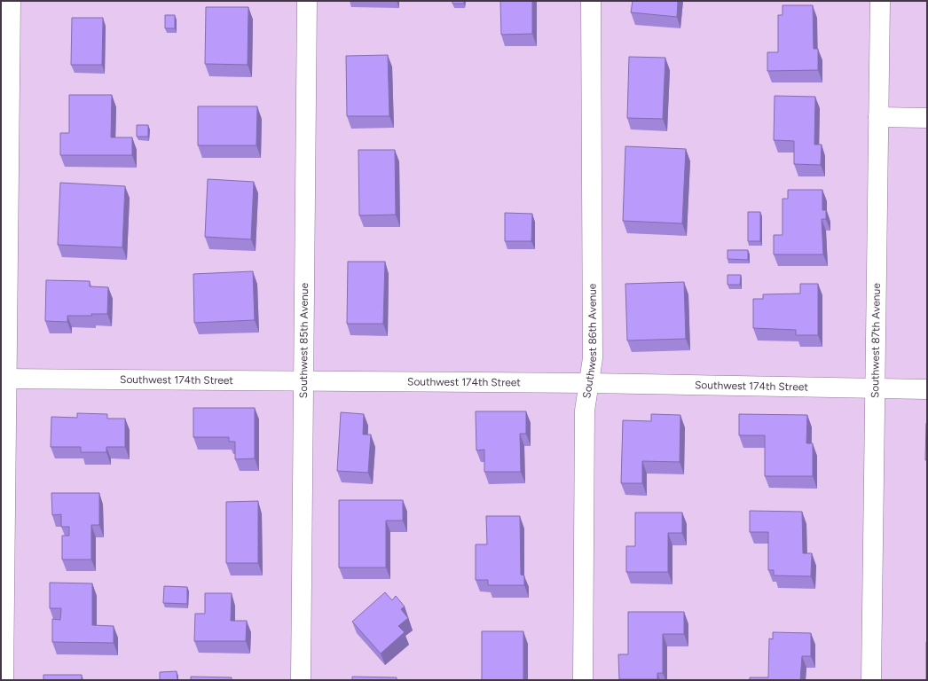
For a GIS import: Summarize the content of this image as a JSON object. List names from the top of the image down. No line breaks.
{"streets":{"street":["Southwest 85th Avenue","Southwest 86th Avenue","Southwest 87th Avenue","Southwest 174th Street"]},"crossings":[["Southwest 85th Avenue","Southwest 174th Street"],["Southwest 86th Avenue","Southwest 174th Street"],["Southwest 87th Avenue","Southwest 174th Street"]]}
